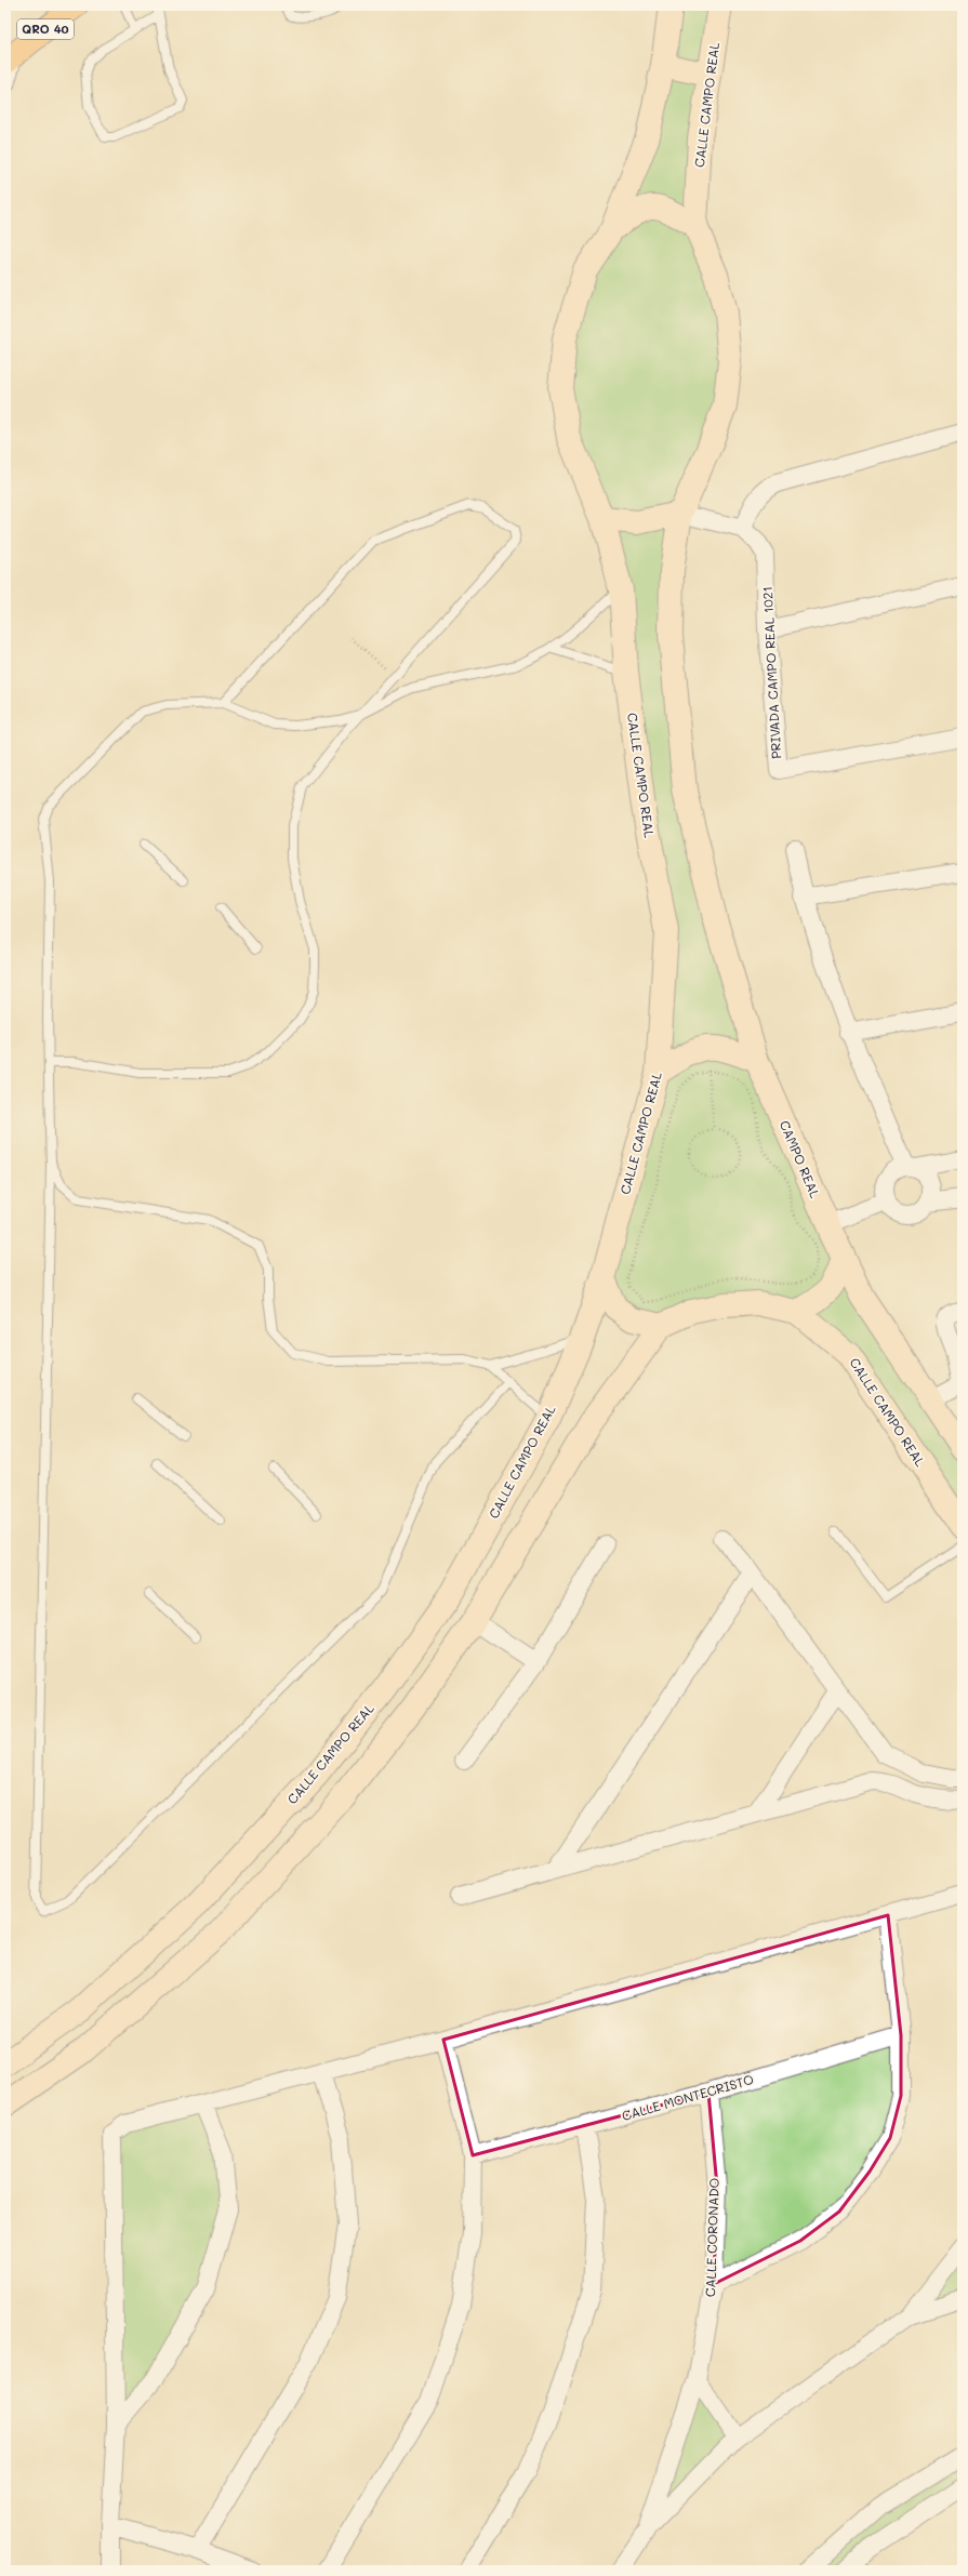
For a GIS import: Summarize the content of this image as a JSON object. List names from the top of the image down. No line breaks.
{"streets":{"highway":["QRO 40"],"street":["CALLE CAMPO REAL","PRIVADA CAMPO REAL 1021","CAMPO REAL","CALLE MONTECRISTO","CALLE CORONADO"]},"crossings":[["CALLE CAMPO REAL","CAMPO REAL"],["CALLE MONTECRISTO","CALLE CORONADO"]]}
